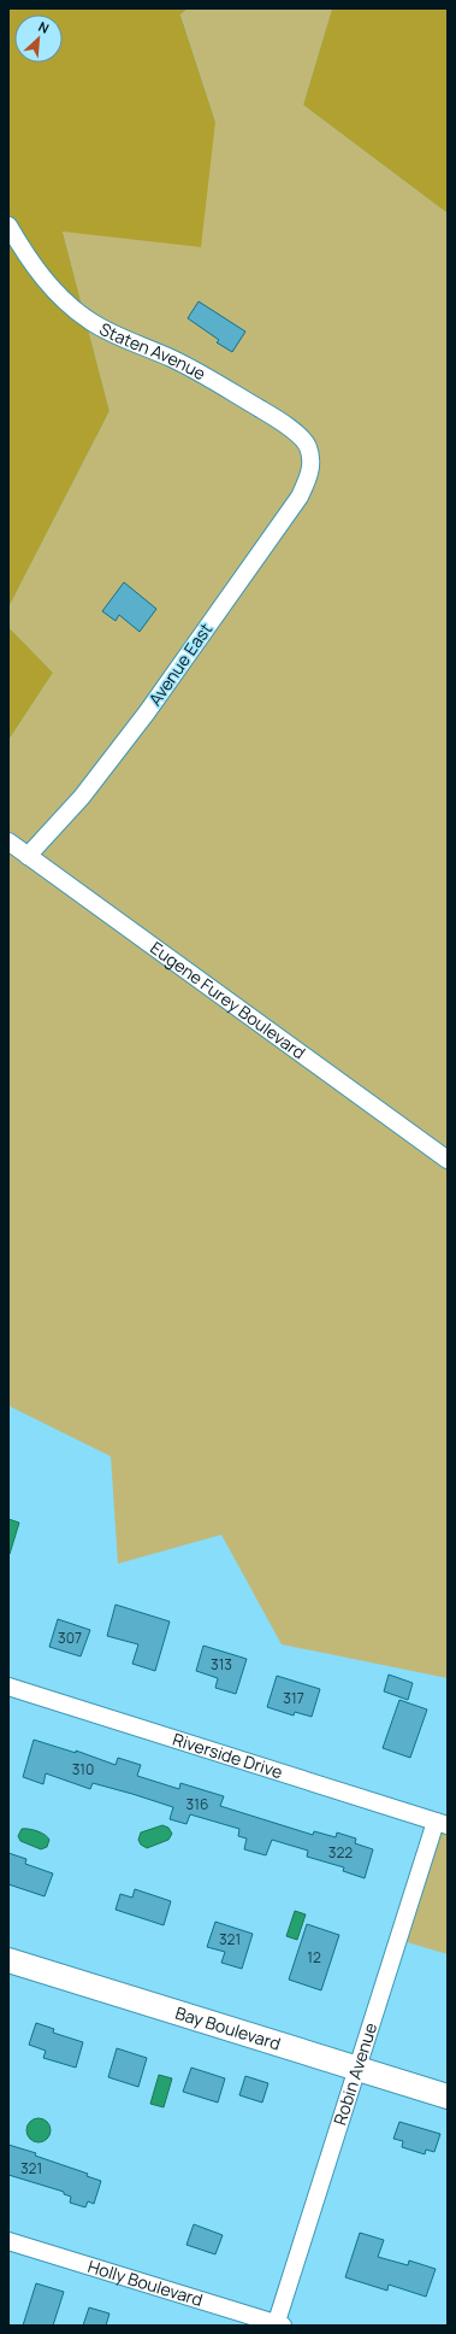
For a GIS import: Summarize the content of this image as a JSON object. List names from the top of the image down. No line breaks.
{"streets":{"street":["Staten Avenue","Avenue East","Eugene Furey Boulevard","Riverside Drive","Bay Boulevard","Robin Avenue","Holly Boulevard"]},"crossings":[["Staten Avenue","Avenue East"],["Avenue East","Eugene Furey Boulevard"],["Riverside Drive","Robin Avenue"],["Bay Boulevard","Robin Avenue"],["Robin Avenue","Holly Boulevard"]],"house_numbers":["307","313","317","310","316","322","321","12","321"],"north":"top right"}
